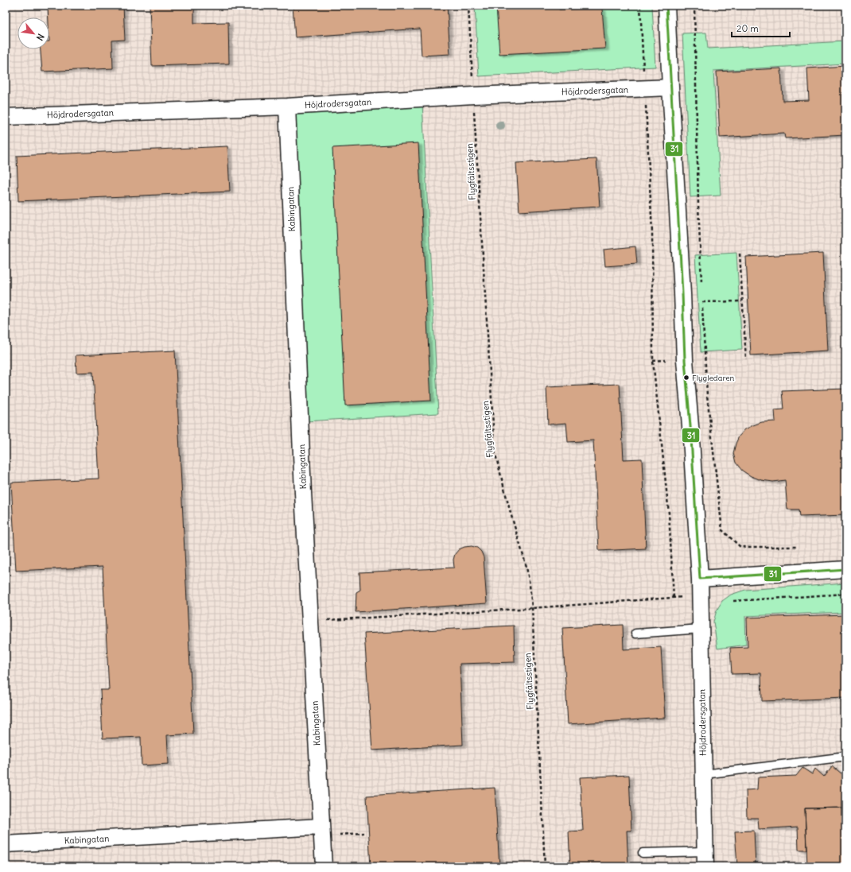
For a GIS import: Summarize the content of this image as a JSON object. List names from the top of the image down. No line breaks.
{"streets":{"street":["Höjdrodersgatan","Kabingatan"],"path":["Flygfältsstigen"]},"crossings":[["Höjdrodersgatan","Flygfältsstigen"],["Höjdrodersgatan","Kabingatan"]],"places":["Flygledaren"],"lines":["transit line 31"],"scale_bar":"20 m","north":"bottom right"}
